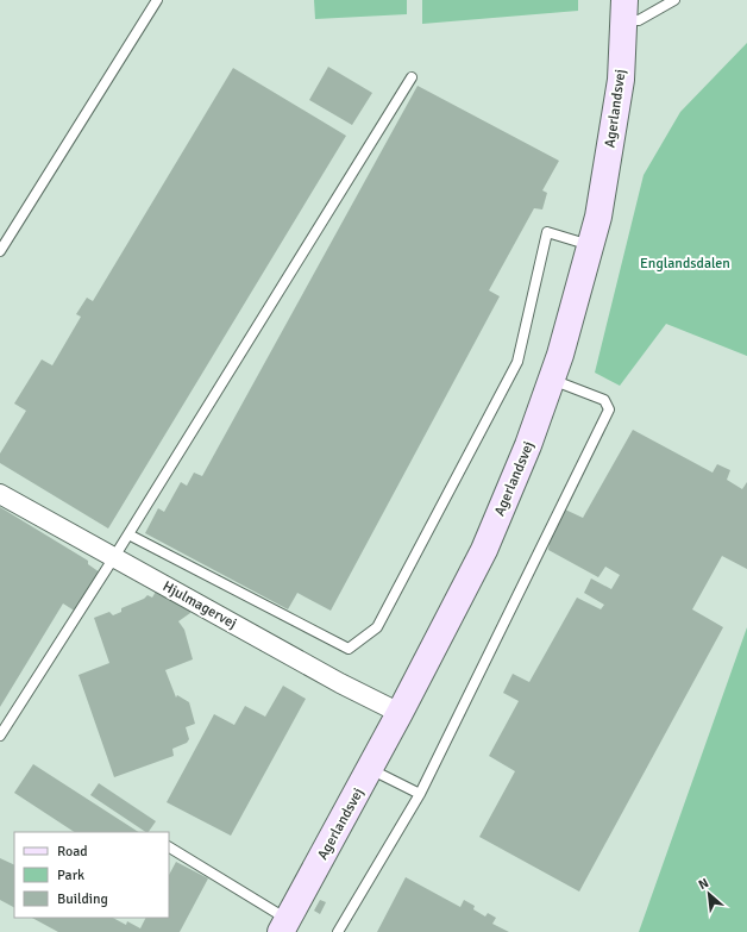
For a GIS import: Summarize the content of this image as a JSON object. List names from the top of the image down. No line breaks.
{"streets":{"street":["Agerlandsvej","Hjulmagervej"]},"crossings":[["Agerlandsvej","Hjulmagervej"]],"parks":["Englandsdalen"],"legend":["Road","Park","Building"],"north":"top left"}
